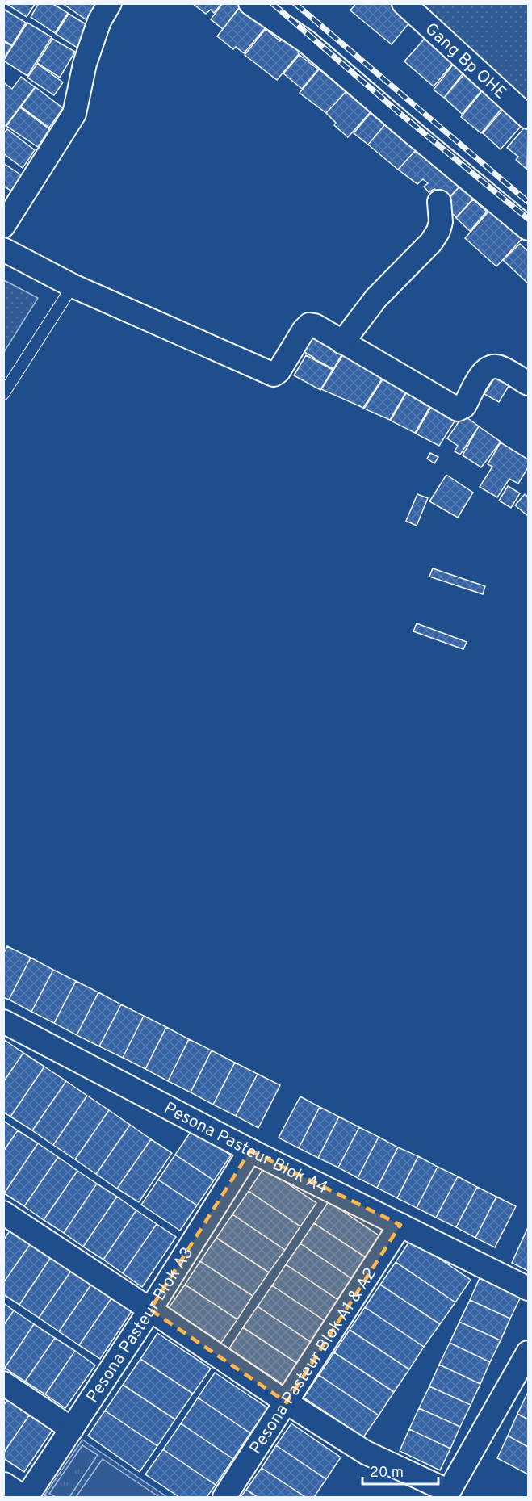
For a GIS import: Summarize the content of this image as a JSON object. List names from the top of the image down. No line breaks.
{"streets":{"street":["Gang Bp OHE","Pesona Pasteur Blok A4","Pesona Pasteur Blok A3","Pesona Pasteur Blok A1 & A2"]},"crossings":[["Pesona Pasteur Blok A4","Pesona Pasteur Blok A3"],["Pesona Pasteur Blok A4","Pesona Pasteur Blok A1 & A2"]],"scale_bar":"20 m"}
